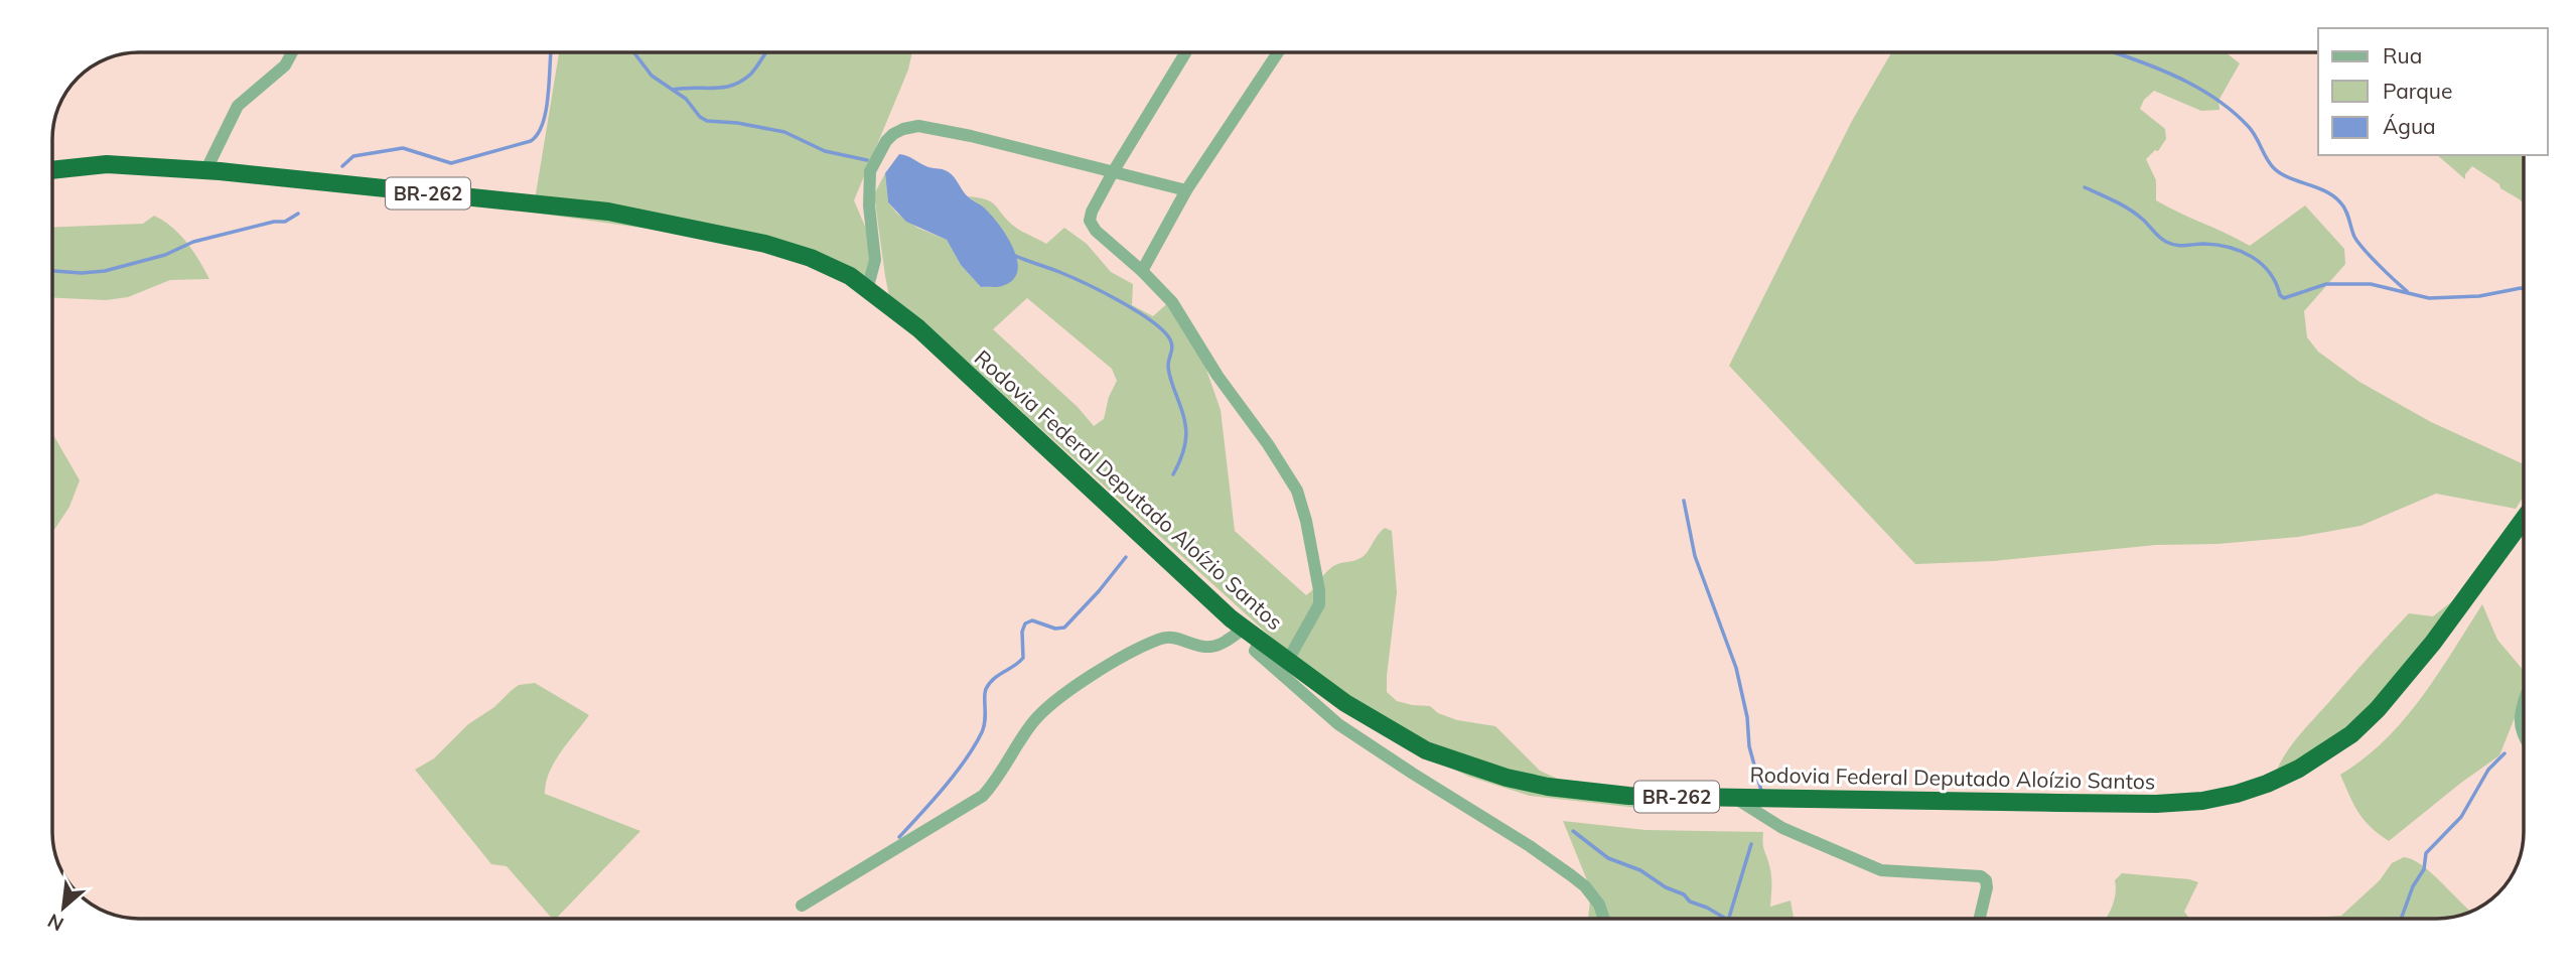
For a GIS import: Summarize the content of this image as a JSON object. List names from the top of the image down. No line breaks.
{"streets":{"highway":["BR-262","Rodovia Federal Deputado Aloízio Santos"]},"legend":["Rua","Parque","Água"],"north":"bottom left"}
